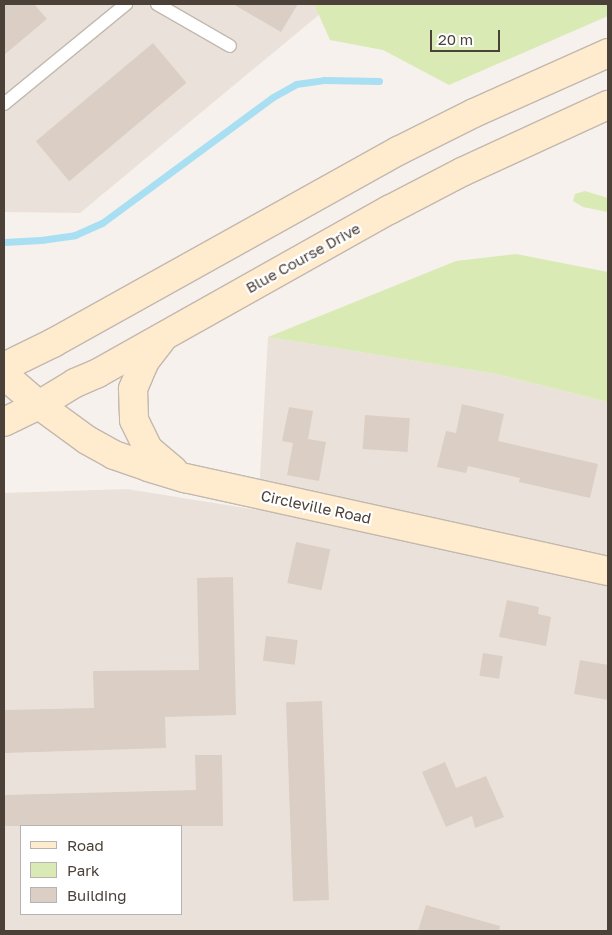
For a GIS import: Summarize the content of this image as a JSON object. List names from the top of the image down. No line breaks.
{"streets":{"main road":["Blue Course Drive","Circleville Road"]},"crossings":[["Blue Course Drive","Circleville Road"]],"legend":["Road","Park","Building"],"scale_bar":"20 m"}
